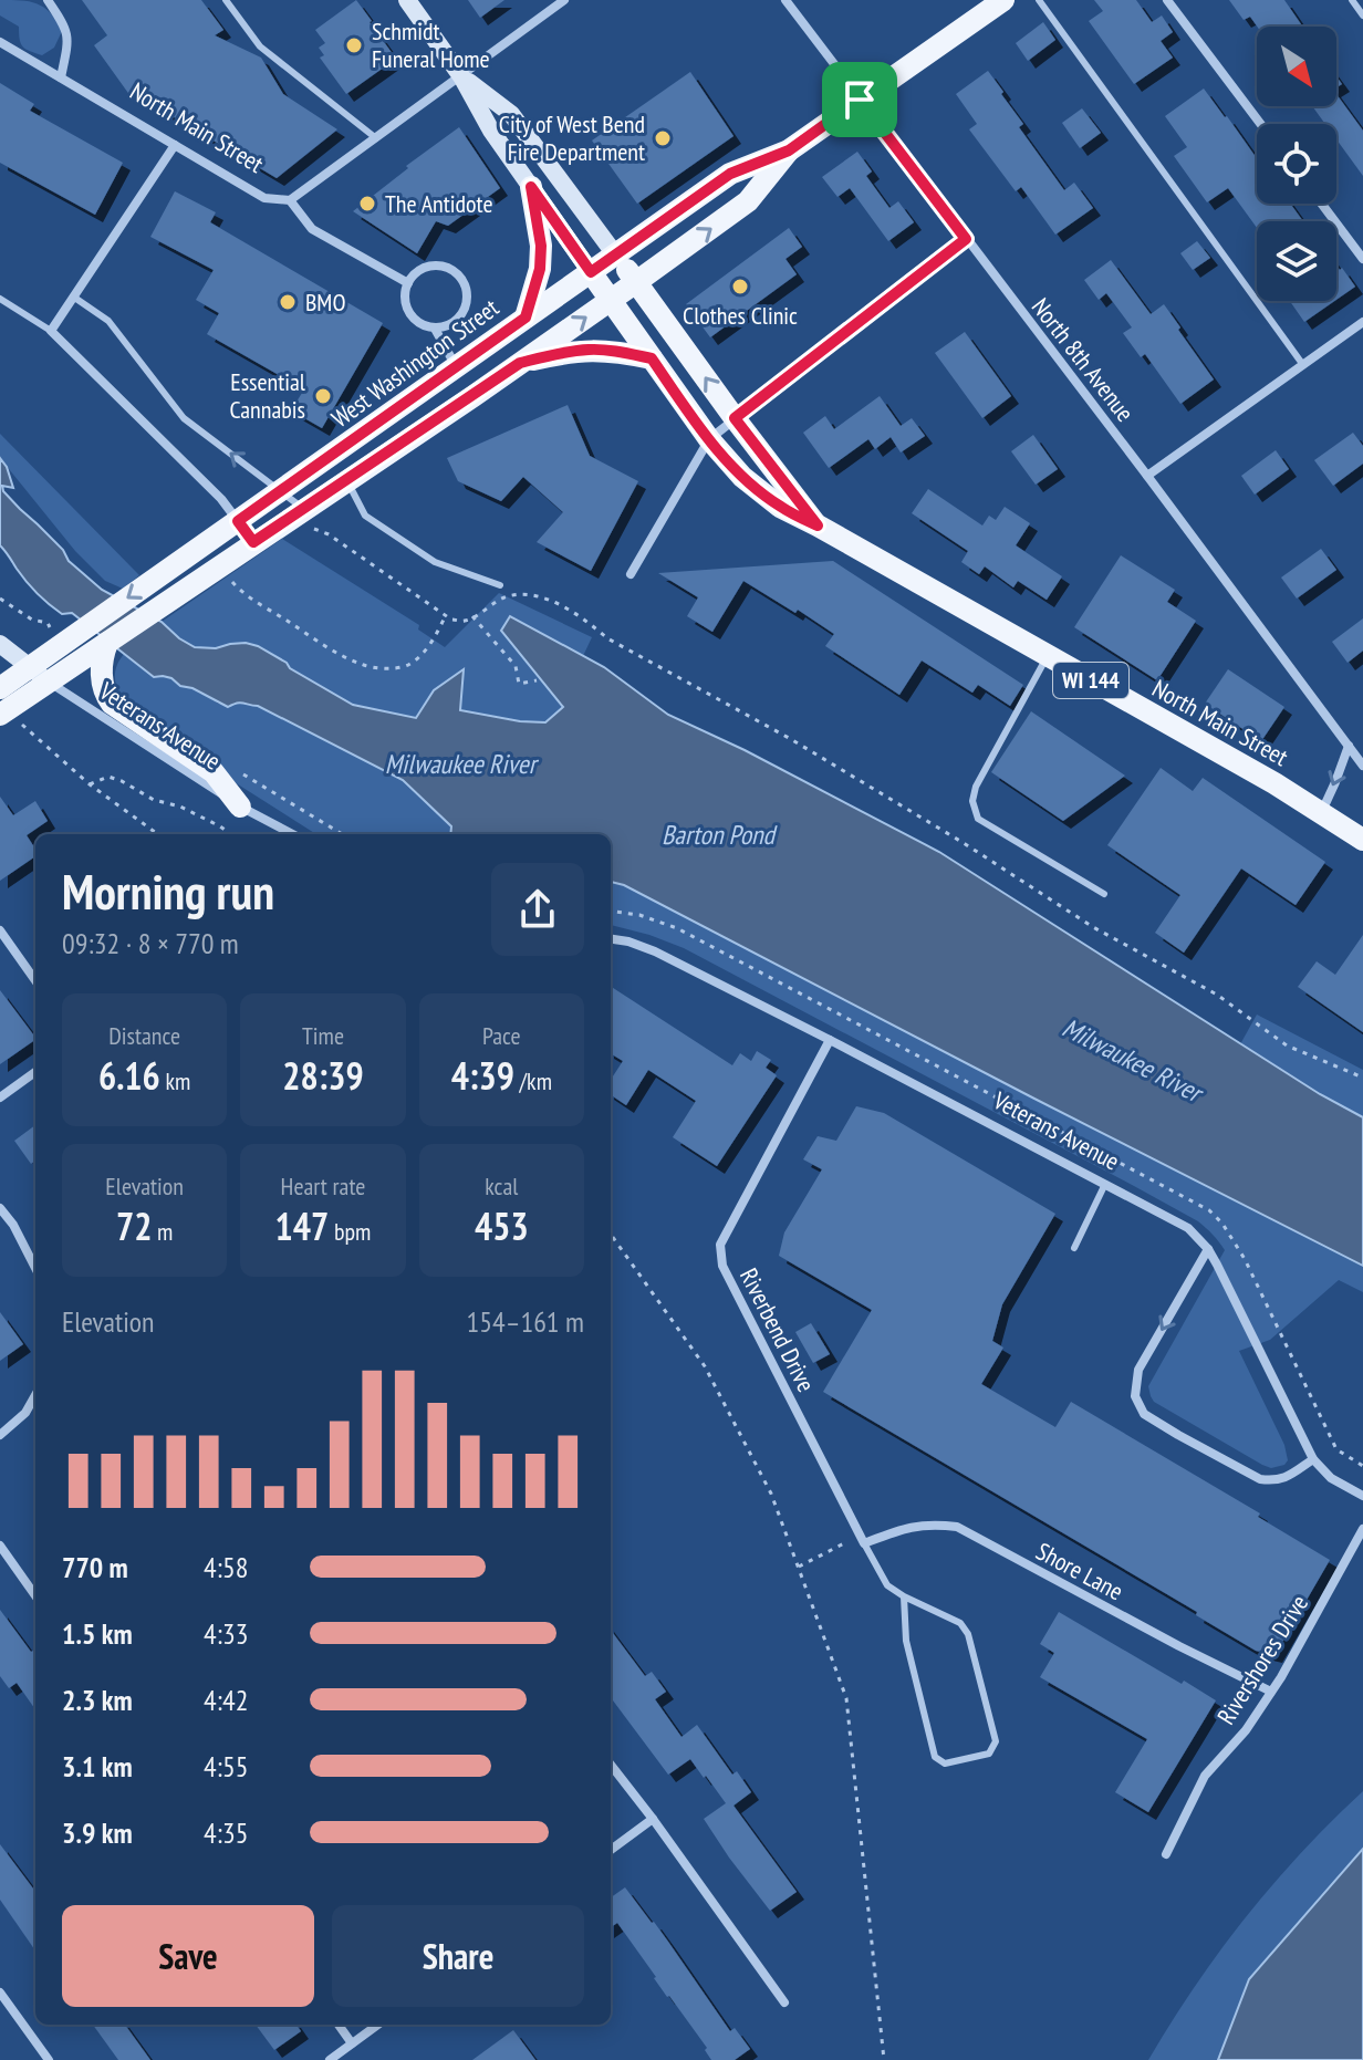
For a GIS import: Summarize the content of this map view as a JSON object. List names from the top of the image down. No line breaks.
{"streets":{"main road":["North Main Street","West Washington Street","WI 144","Veterans Avenue"],"street":["North 8th Avenue","Riverbend Drive","Shore Lane","Rivershores Drive"]},"crossings":[["North Main Street","West Washington Street"],["North 8th Avenue","West Washington Street"],["West Washington Street","Veterans Avenue"],["Veterans Avenue","Riverbend Drive"],["Riverbend Drive","Shore Lane"],["Shore Lane","Rivershores Drive"]],"water":["Milwaukee River","Barton Pond"],"places":["Schmidt Funeral Home","City of West Bend Fire Department","The Antidote","Clothes Clinic","BMO","Essential Cannabis"],"north":"bottom right","page":{"heading":["Morning run","09:32 · 8 × 770 m"],"stats":[["Distance","6.16 km"],["Time","28:39"],["Pace","4:39 /km"],["Elevation","72 m"],["Heart rate","147 bpm"],["kcal","453"]],"chart":["Elevation","154–161 m"],"list":[{"name":"770 m","note":"4:58"},{"name":"1.5 km","note":"4:33"},{"name":"2.3 km","note":"4:42"},{"name":"3.1 km","note":"4:55"},{"name":"3.9 km","note":"4:35"}],"buttons":["Save","Share"]}}
